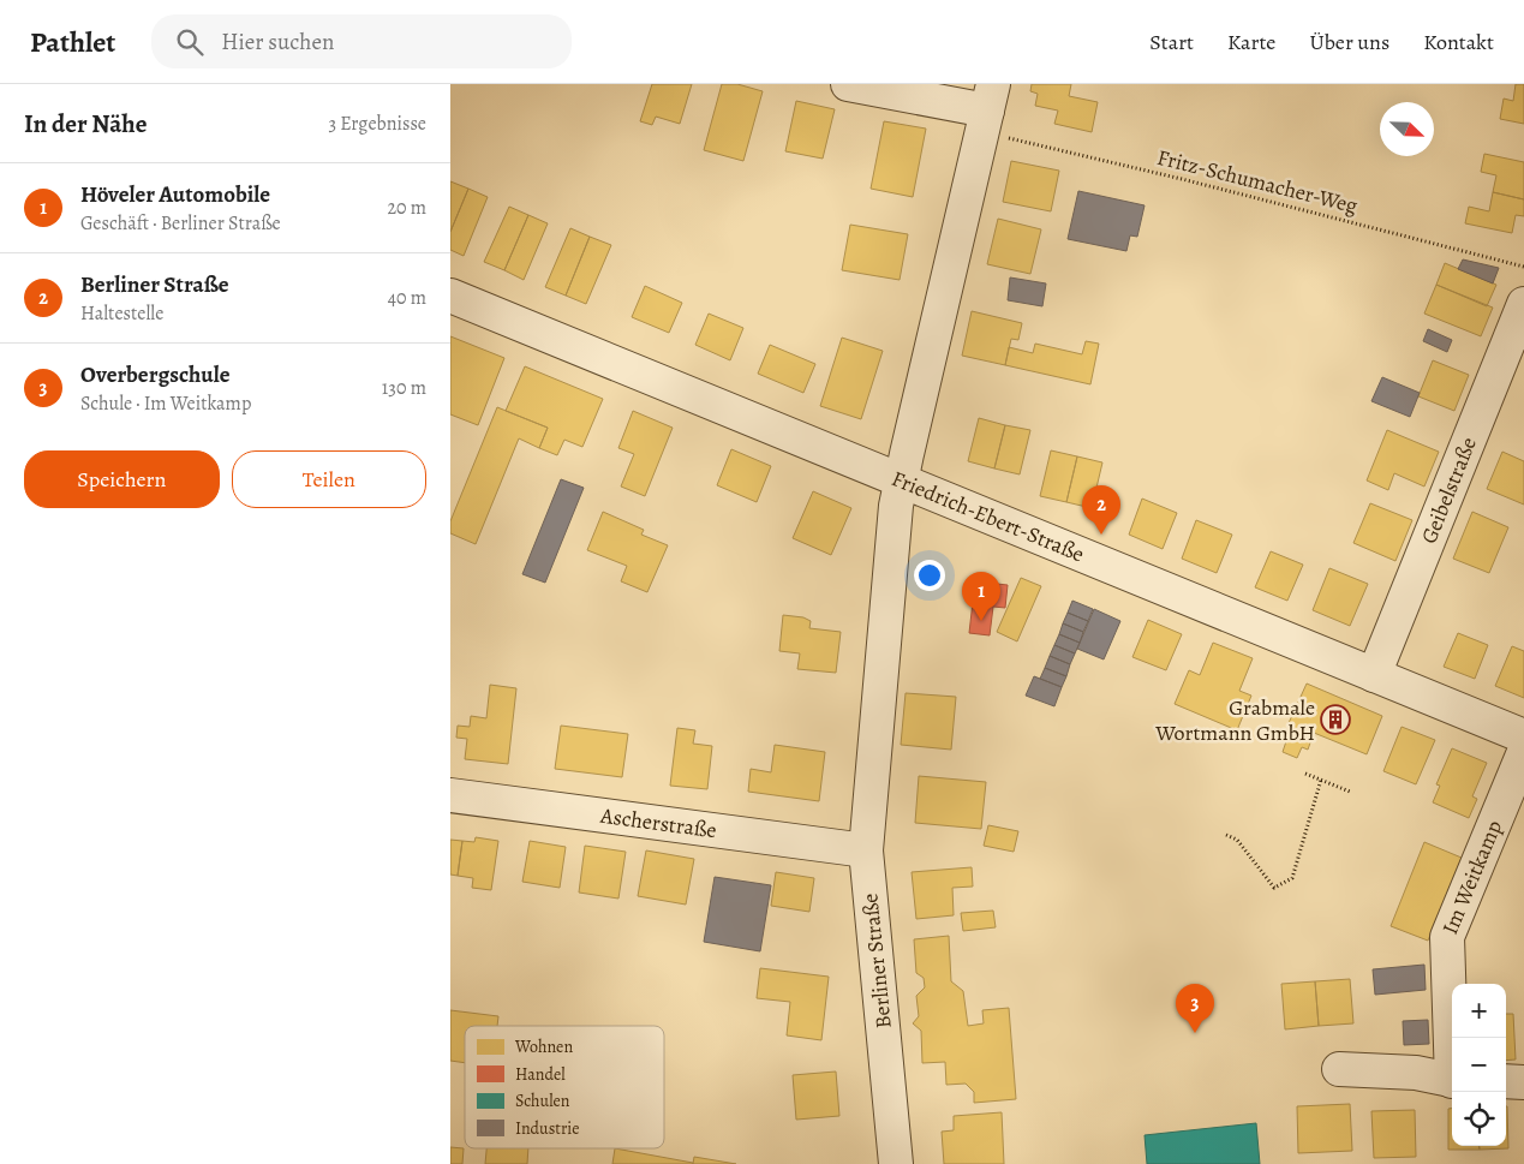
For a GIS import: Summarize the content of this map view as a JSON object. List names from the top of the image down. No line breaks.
{"streets":{"street":["Geibelstraße","Friedrich-Ebert-Straße","Ascherstraße","Im Weitkamp","Berliner Straße"],"path":["Fritz-Schumacher-Weg"]},"crossings":[["Fritz-Schumacher-Weg","Berliner Straße"],["Geibelstraße","Friedrich-Ebert-Straße"],["Friedrich-Ebert-Straße","Berliner Straße"],["Ascherstraße","Berliner Straße"]],"places":{"building":["Grabmale Wortmann GmbH"]},"legend":["Wohnen","Handel","Schulen","Industrie"],"north":"bottom right","page":{"header":"Pathlet","search":"Hier suchen","nav":["Start","Karte","Über uns","Kontakt"],"heading":["In der Nähe","3 Ergebnisse"],"list":[{"mark":"1","name":"Höveler Automobile","note":"Geschäft · Berliner Straße","value":"20 m"},{"mark":"2","name":"Berliner Straße","note":"Haltestelle","value":"40 m"},{"mark":"3","name":"Overbergschule","note":"Schule · Im Weitkamp","value":"130 m"}],"buttons":["Speichern","Teilen"],"pins":["2","1","3"],"map_buttons":["+","−"]}}
